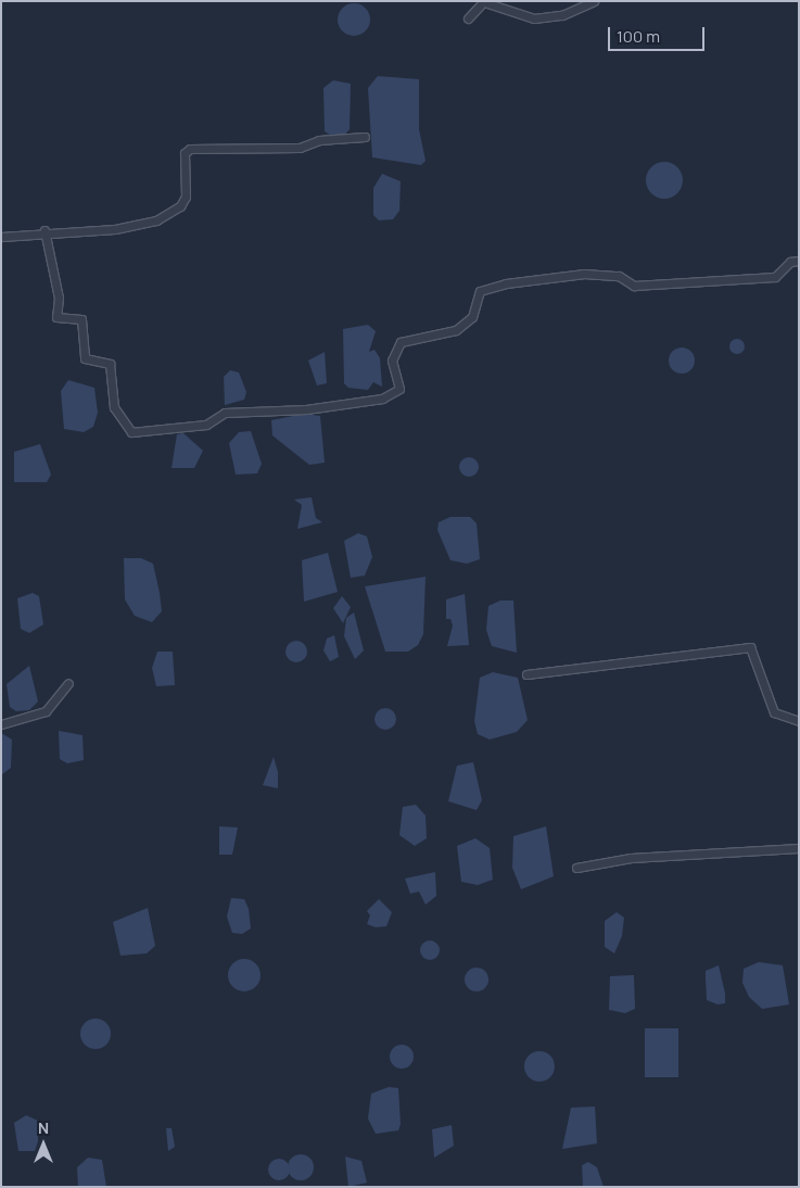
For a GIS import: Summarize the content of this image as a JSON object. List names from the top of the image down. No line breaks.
{"scale_bar":"100 m","north":"top"}
